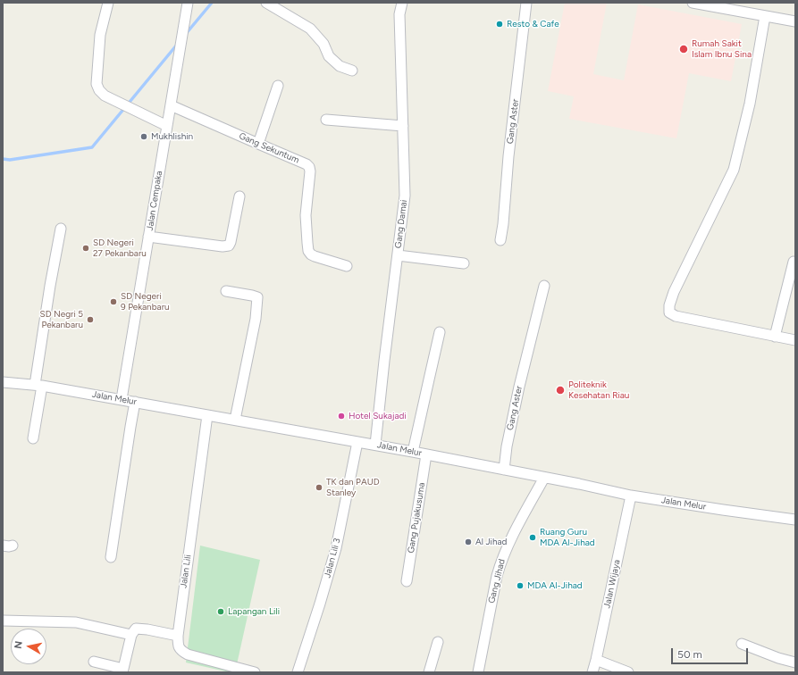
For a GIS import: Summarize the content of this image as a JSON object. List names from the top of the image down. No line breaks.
{"streets":{"street":["Gang Aster","Gang Sekuntum","Jalan Cempaka","Gang Damai","Jalan Melur","Gang Pujakusuma","Jalan Lili 3","Jalan Lili","Gang Jihad","Jalan Wijaya"]},"crossings":[["Gang Aster","Jalan Melur"],["Gang Sekuntum","Jalan Cempaka"],["Jalan Cempaka","Jalan Melur"],["Gang Damai","Jalan Melur"],["Jalan Melur","Gang Pujakusuma"],["Jalan Melur","Jalan Lili 3"],["Jalan Melur","Jalan Lili"],["Jalan Melur","Gang Jihad"],["Jalan Melur","Jalan Wijaya"]],"places":["Resto & Cafe","Rumah Sakit Islam Ibnu Sina","Mukhlishin","SD Negeri 27 Pekanbaru","SD Negeri 9 Pekanbaru","SD Negri 5 Pekanbaru","Politeknik Kesehatan Riau","Hotel Sukajadi","TK dan PAUD Stanley","Ruang Guru MDA Al-Jihad","Al Jihad","MDA Al-Jihad","Lapangan Lili"],"scale_bar":"50 m","north":"left"}
